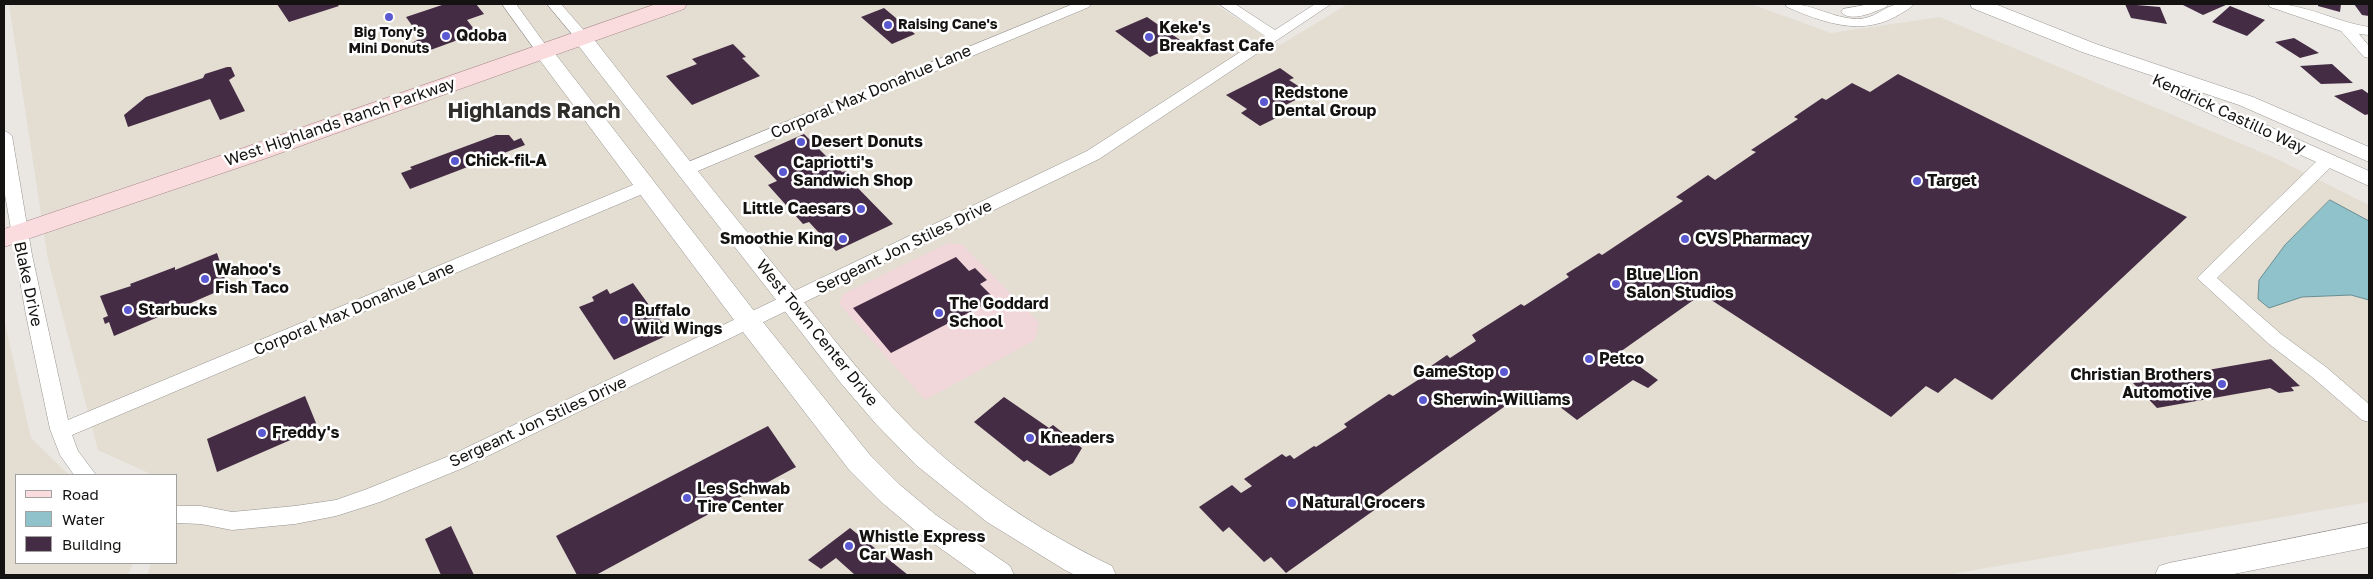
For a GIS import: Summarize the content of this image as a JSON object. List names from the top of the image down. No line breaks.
{"streets":{"main road":["West Highlands Ranch Parkway"],"street":["Corporal Max Donahue Lane","Kendrick Castillo Way","Sergeant Jon Stiles Drive","Blake Drive","West Town Center Drive"]},"crossings":[["Corporal Max Donahue Lane","Blake Drive"],["Corporal Max Donahue Lane","West Town Center Drive"],["West Highlands Ranch Parkway","Blake Drive"],["West Highlands Ranch Parkway","West Town Center Drive"],["Sergeant Jon Stiles Drive","West Town Center Drive"]],"districts":["Highlands Ranch"],"places":["Big Tony's Mini Donuts","Raising Cane's","Qdoba","Keke's Breakfast Cafe","Redstone Dental Group","Desert Donuts","Chick-fil-A","Capriotti's Sandwich Shop","Target","Little Caesars","Smoothie King","CVS Pharmacy","Wahoo's Fish Taco","Blue Lion Salon Studios","Starbucks","The Goddard School","Buffalo Wild Wings","Petco","GameStop","Christian Brothers Automotive","Sherwin-Williams","Freddy's","Kneaders","Les Schwab Tire Center","Natural Grocers","Whistle Express Car Wash"],"legend":["Road","Water","Building"]}
